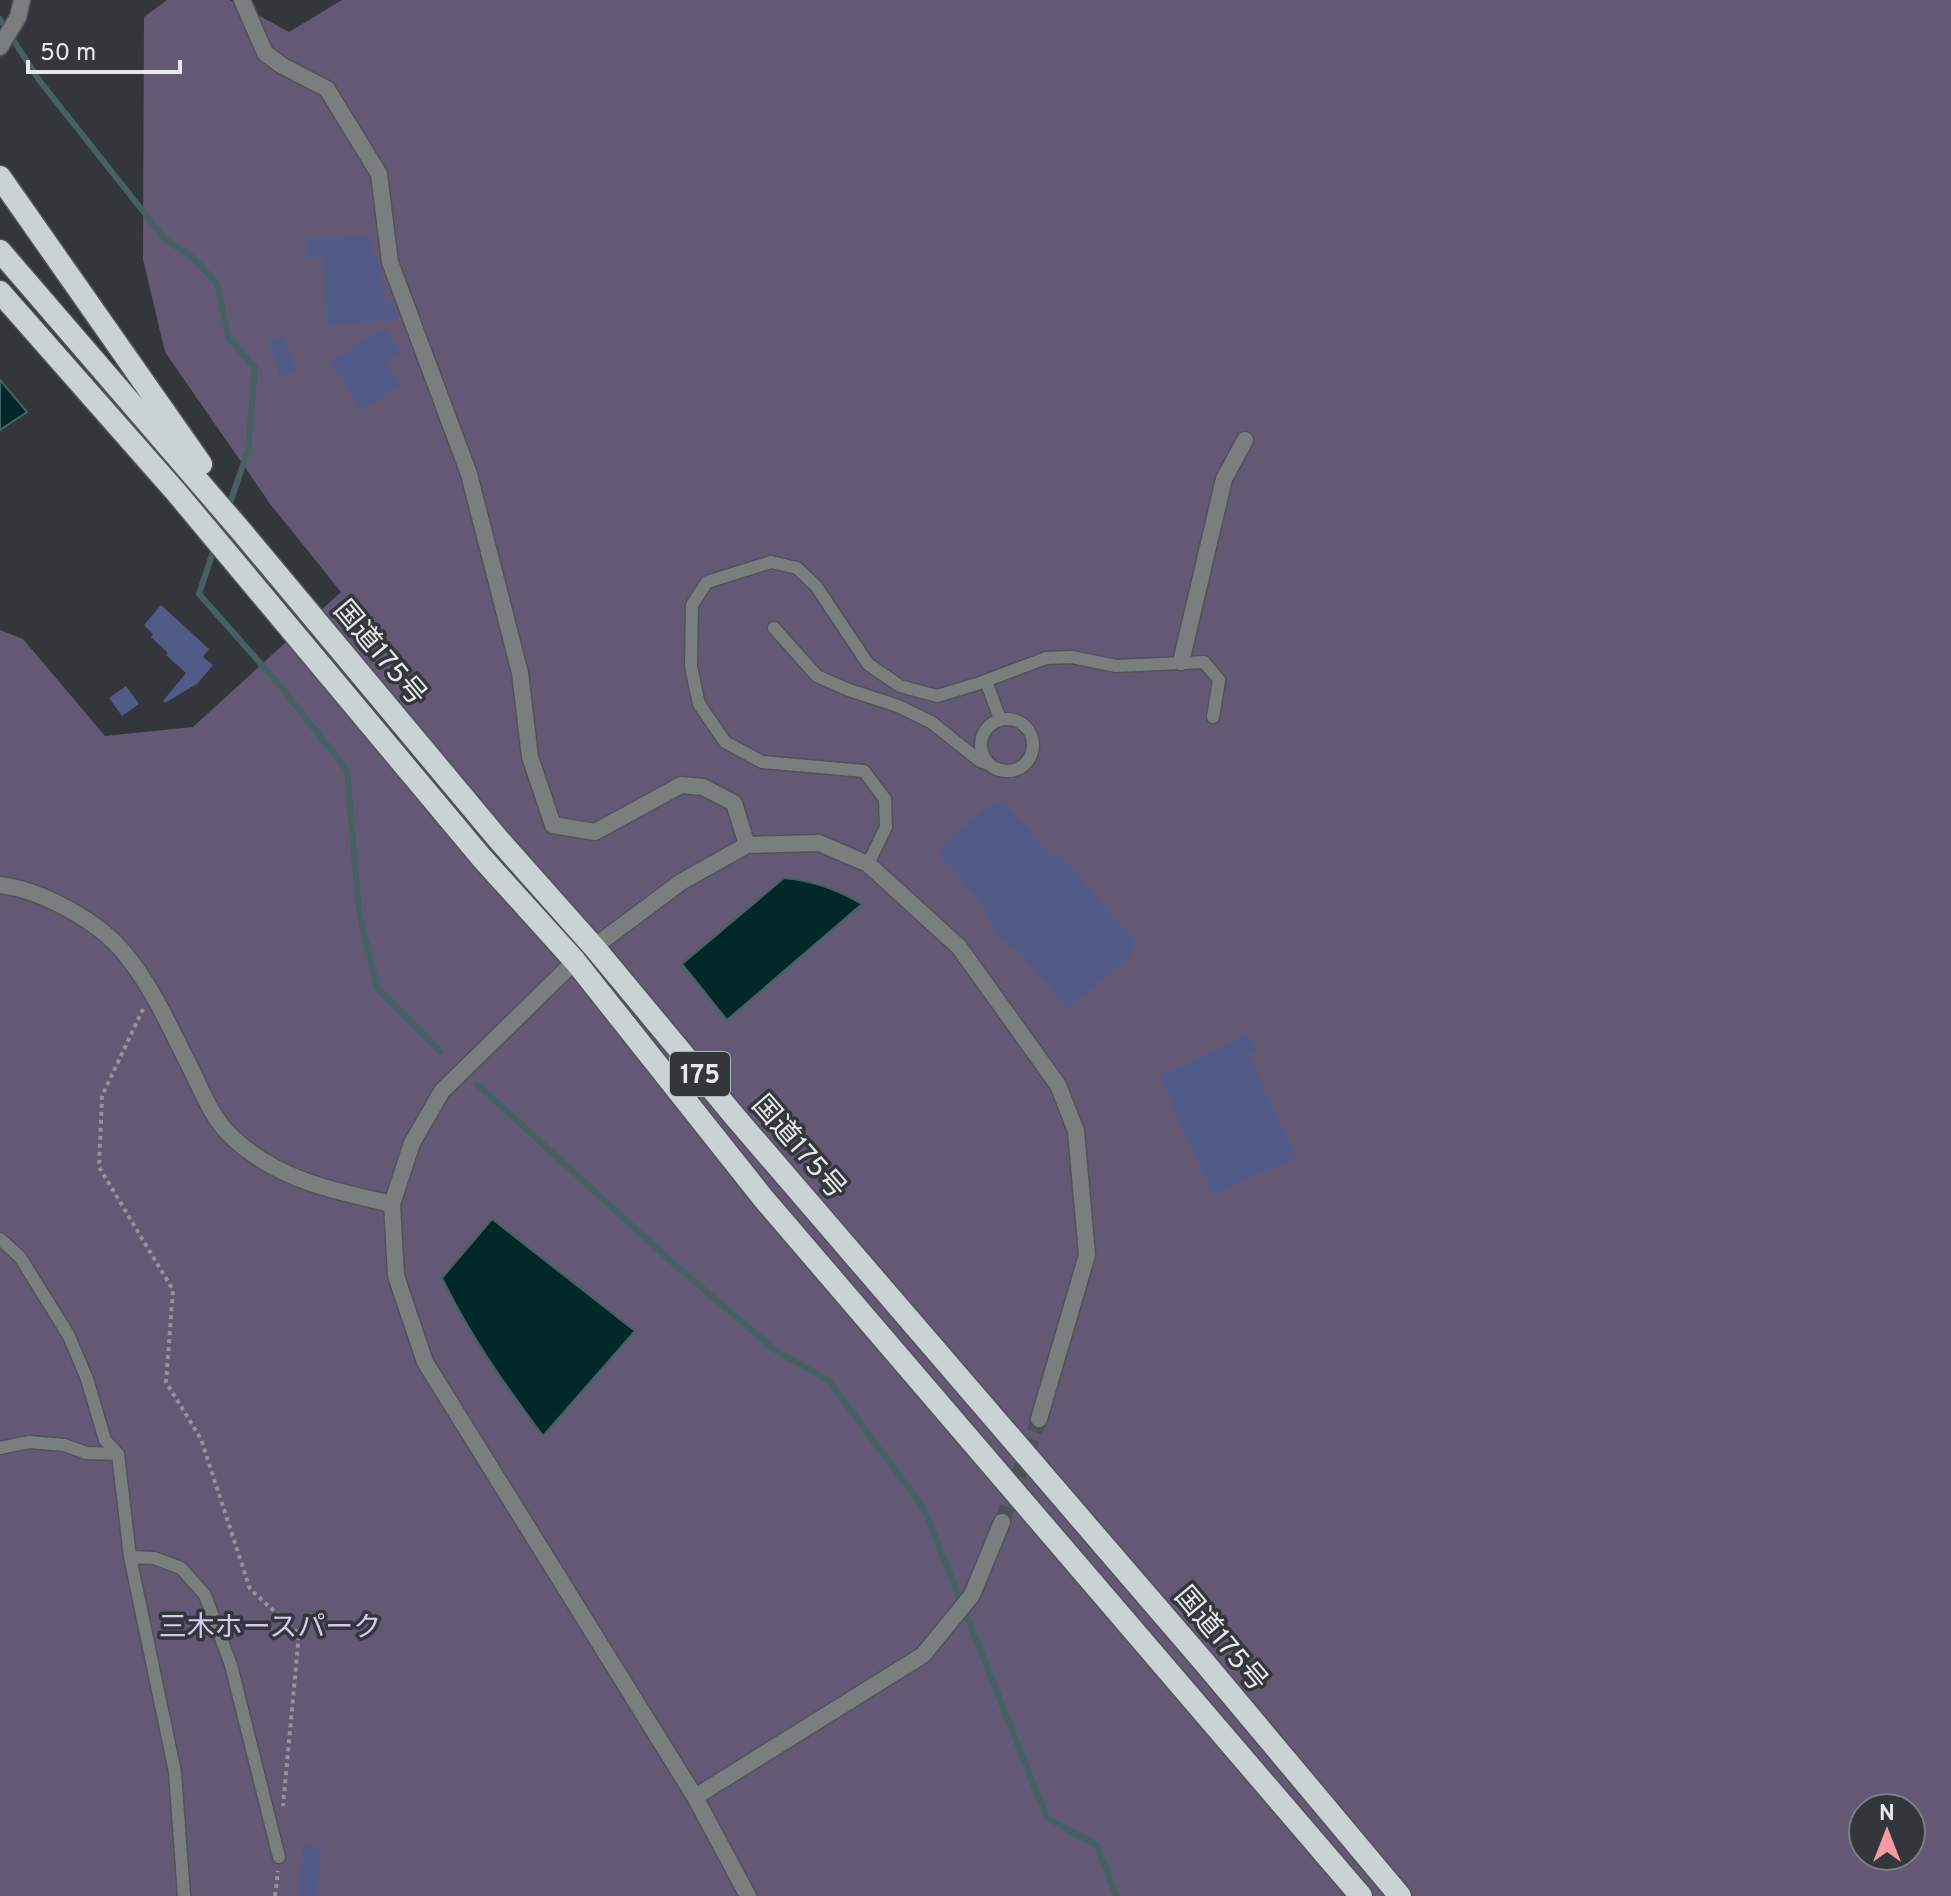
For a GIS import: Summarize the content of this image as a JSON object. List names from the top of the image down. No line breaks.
{"streets":{"highway":["国道175号","175"]},"parks":["三木ホースパーク"],"scale_bar":"50 m","north":"top"}
